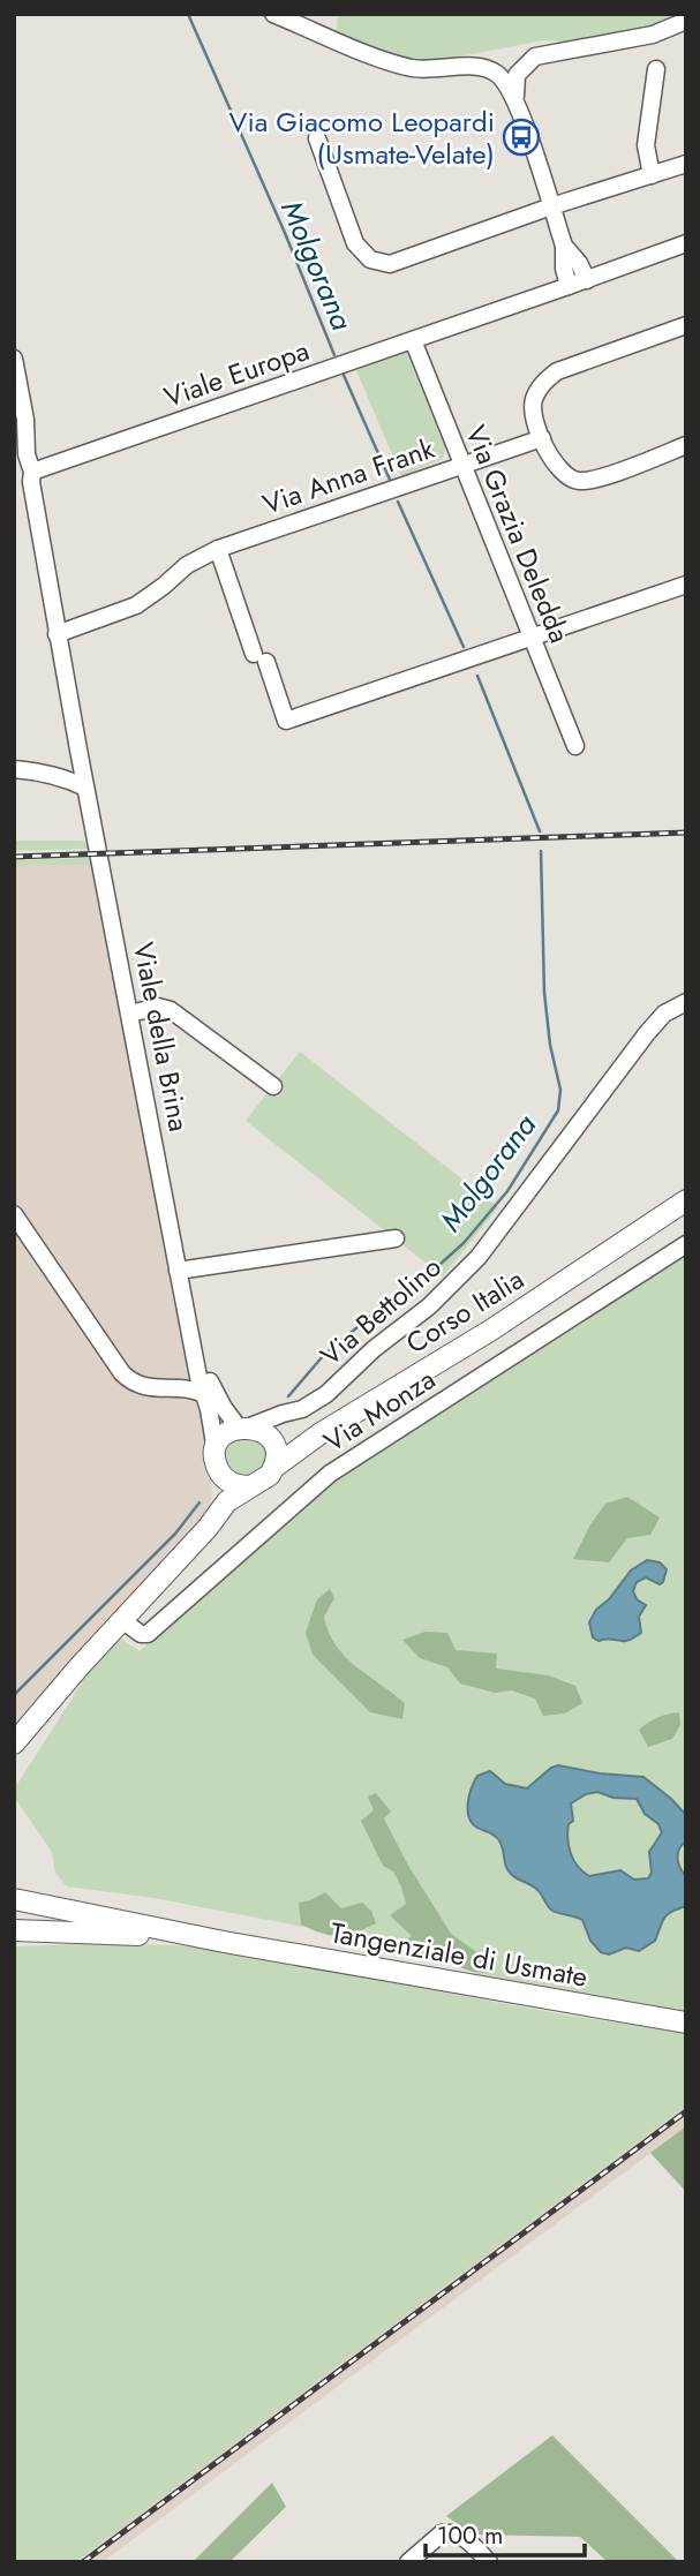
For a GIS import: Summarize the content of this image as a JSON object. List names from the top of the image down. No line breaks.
{"streets":{"main road":["Corso Italia","Tangenziale di Usmate"],"street":["Viale Europa","Via Anna Frank","Via Grazia Deledda","Viale della Brina","Via Bettolino","Via Monza"]},"crossings":[["Viale Europa","Via Grazia Deledda"],["Via Anna Frank","Via Grazia Deledda"],["Via Anna Frank","Viale della Brina"],["Viale della Brina","Via Bettolino"],["Viale della Brina","Corso Italia"],["Via Bettolino","Corso Italia"]],"water":["Molgorana"],"places":{"bus stop":["Via Giacomo Leopardi (Usmate-Velate)"]},"scale_bar":"100 m"}
